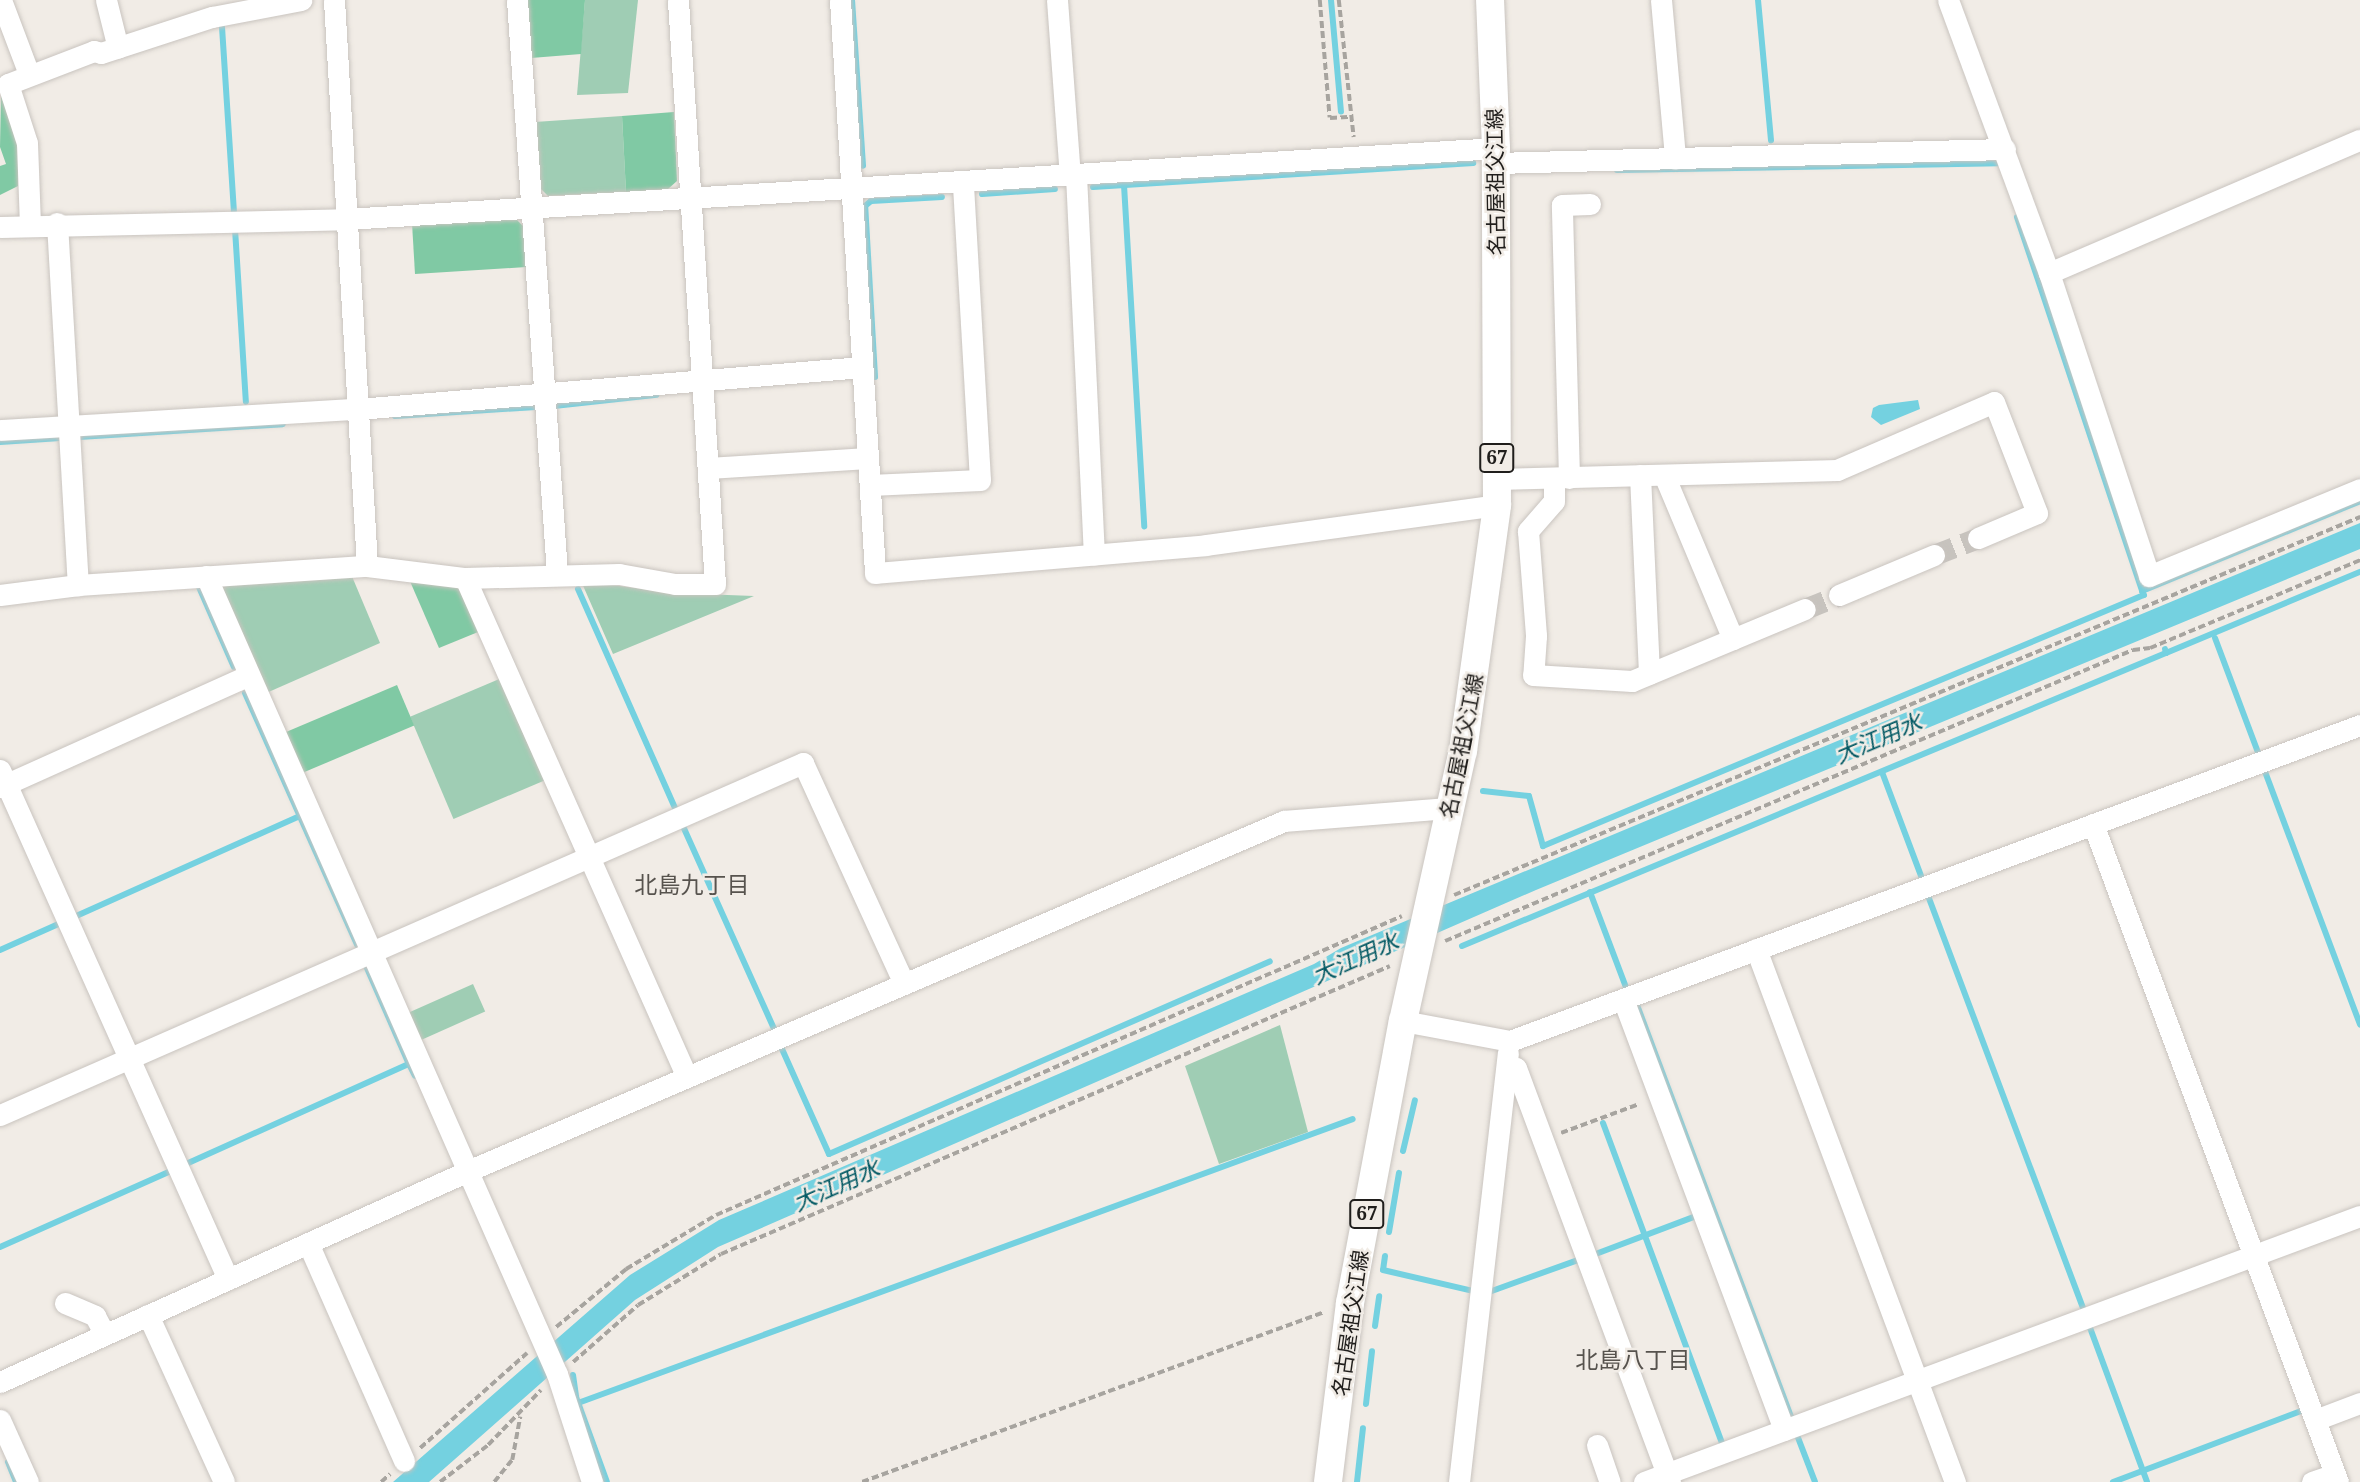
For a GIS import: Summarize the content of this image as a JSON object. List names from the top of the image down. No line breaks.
{"streets":{"main road":["名古屋祖父江線","67"]},"districts":["北島九丁目","北島八丁目"],"water":["大江用水"]}
